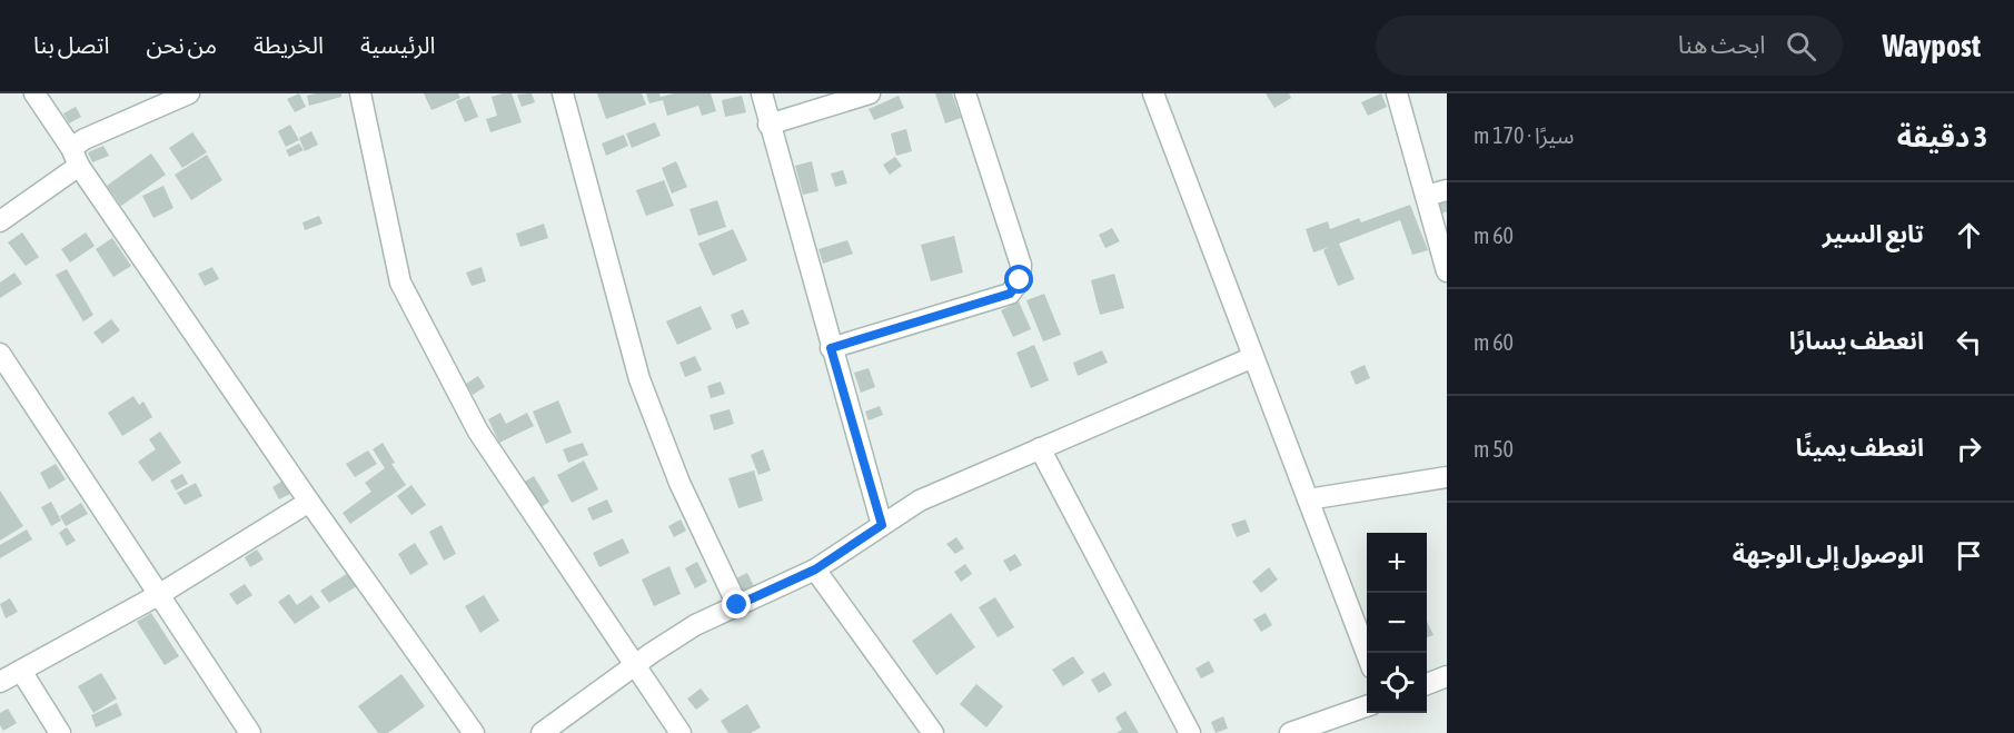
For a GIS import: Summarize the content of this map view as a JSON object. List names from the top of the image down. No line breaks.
{"page":{"header":"Waypost","search":"ابحث هنا","nav":["الرئيسية","الخريطة","من نحن","اتصل بنا"],"heading":["3 دقيقة","سيرًا · 170 m"],"list":[["تابع السير","60 m"],["انعطف يسارًا","60 m"],["انعطف يمينًا","50 m"],"الوصول إلى الوجهة"],"map_buttons":["+","−"]}}
